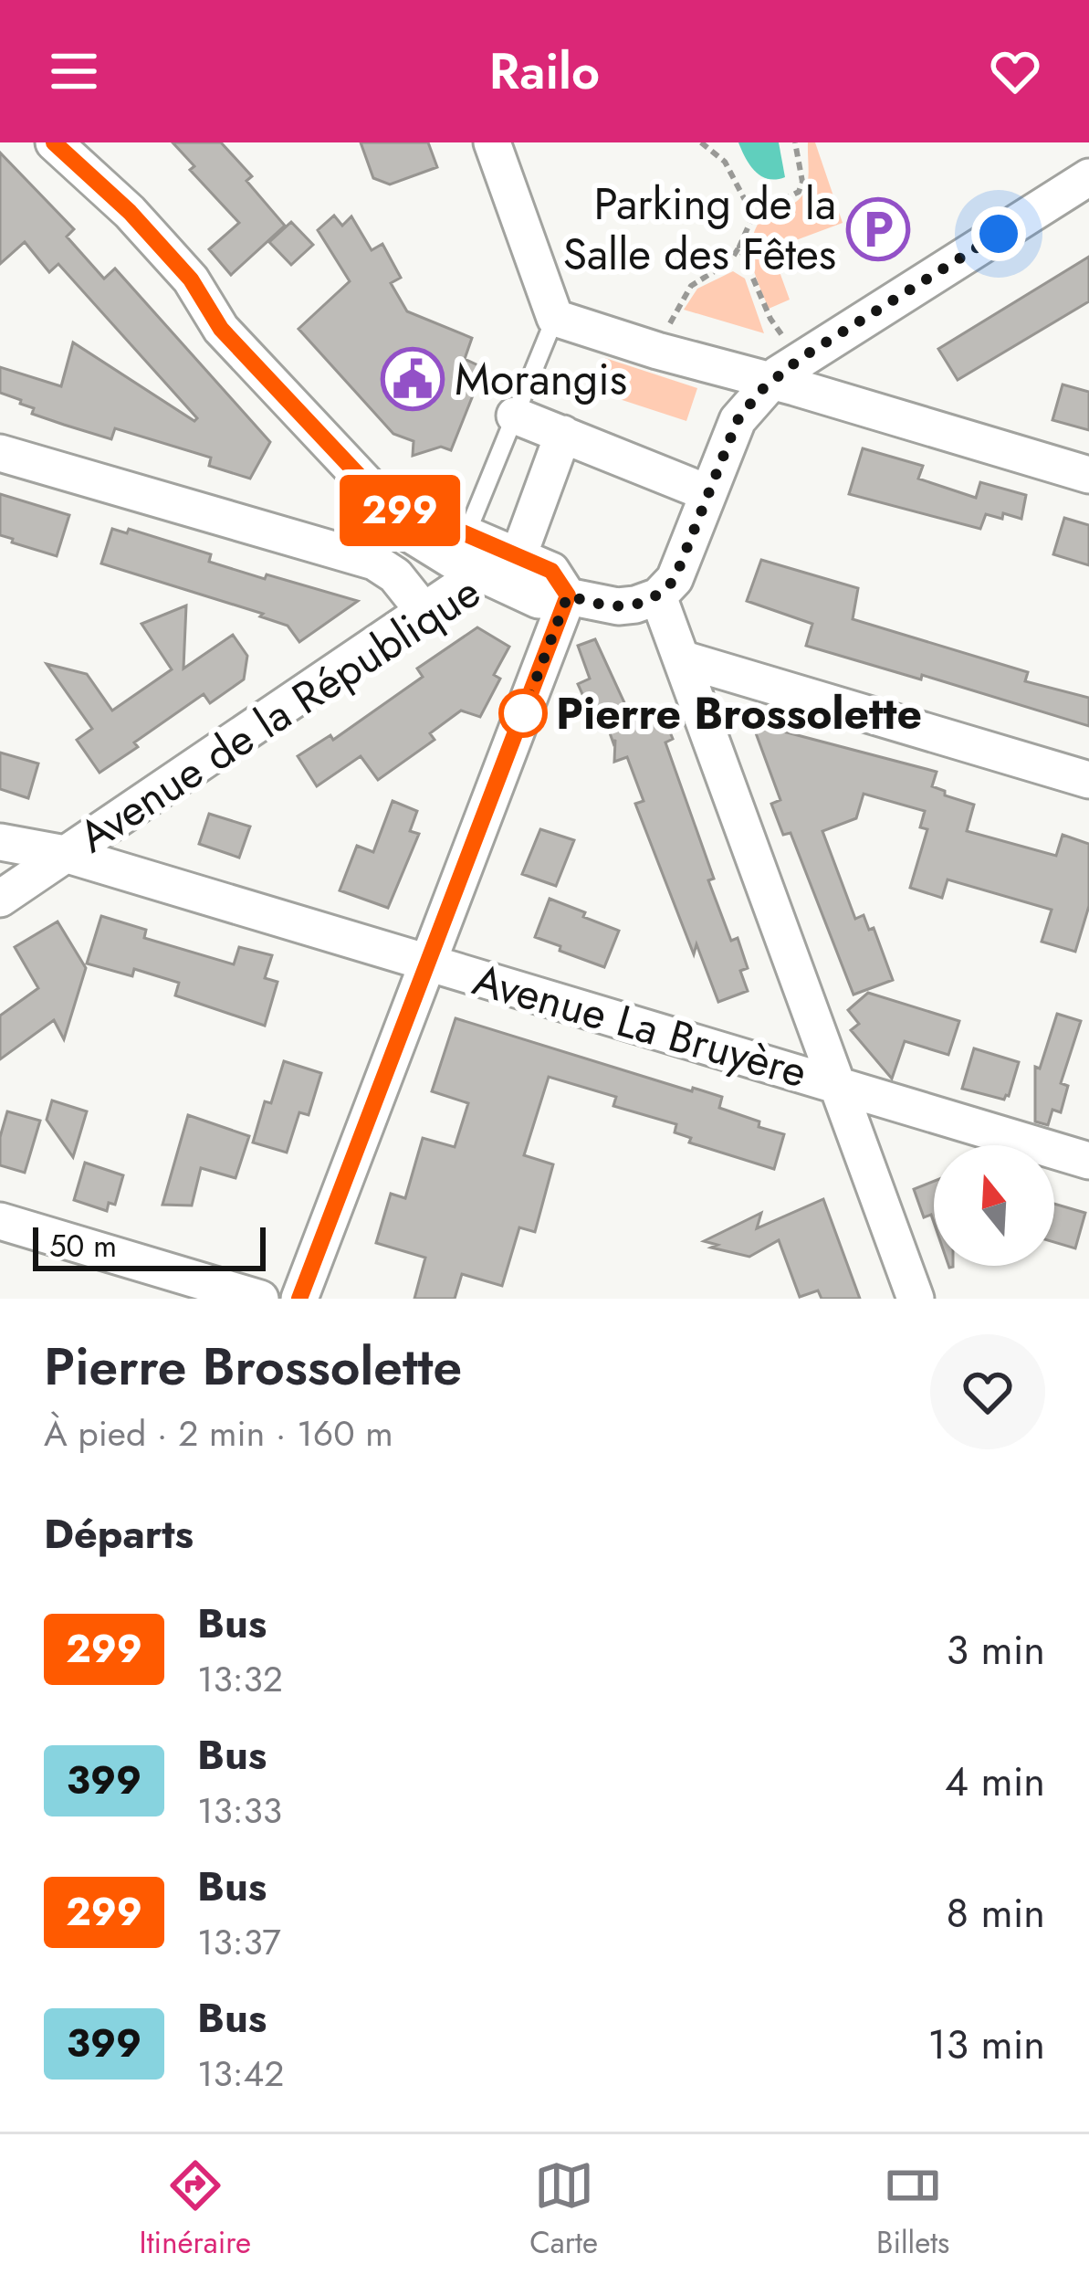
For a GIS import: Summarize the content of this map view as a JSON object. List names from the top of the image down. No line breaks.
{"streets":{"street":["Avenue de la République","Avenue La Bruyère"]},"crossings":[["Avenue de la République","Avenue La Bruyère"]],"places":{"parking":["Parking de la Salle des Fêtes"],"public building":["Morangis"],"other":["Pierre Brossolette"]},"lines":["bus line 299"],"scale_bar":"50 m","north":"top","page":{"header":"Railo","on_map":"299","scale":"50 m","heading":[["Pierre Brossolette","À pied · 2 min · 160 m"],"Départs"],"list":[{"mark":"299","name":"Bus","note":"13:32","value":"3 min"},{"mark":"399","name":"Bus","note":"13:33","value":"4 min"},{"mark":"299","name":"Bus","note":"13:37","value":"8 min"},{"mark":"399","name":"Bus","note":"13:42","value":"13 min"}],"tabs":["Itinéraire","Carte","Billets"]}}
